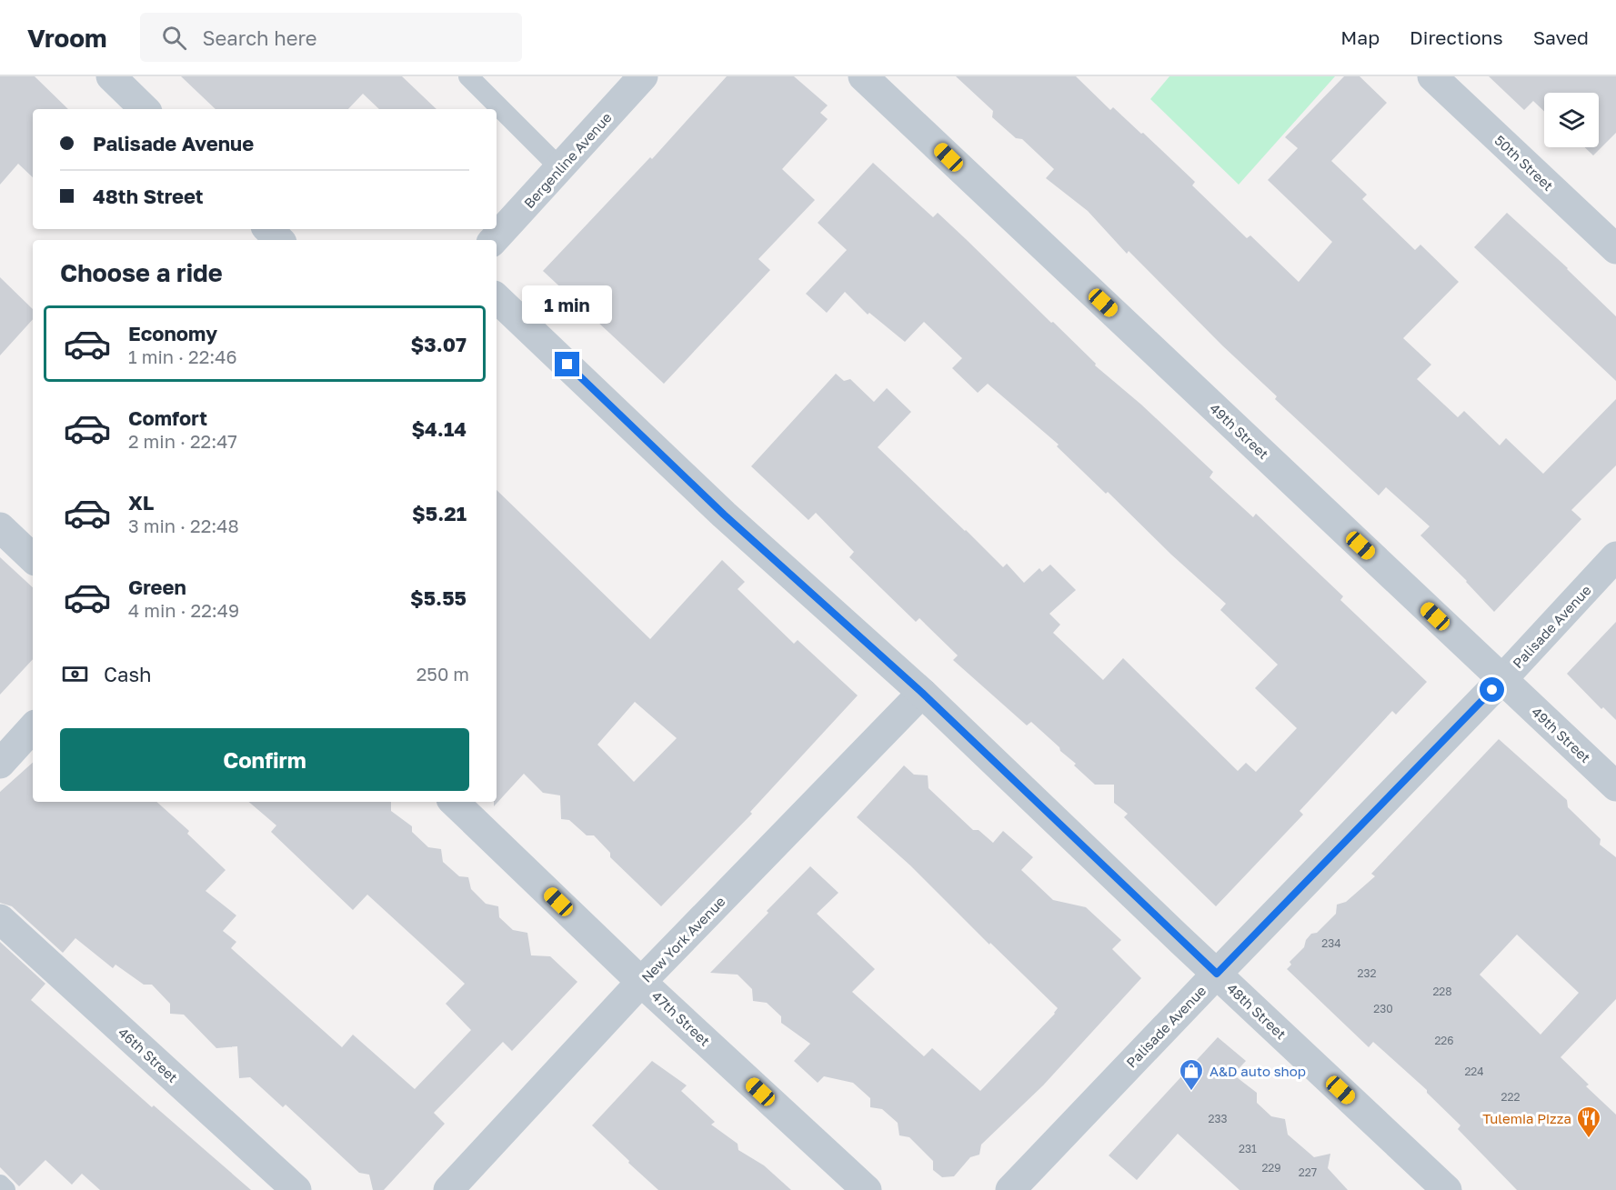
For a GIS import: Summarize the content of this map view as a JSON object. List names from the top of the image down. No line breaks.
{"streets":{"street":["Bergenline Avenue","50th Street","49th Street","Palisade Avenue","New York Avenue","48th Street","47th Street","46th Street"]},"crossings":[["49th Street","Palisade Avenue"],["Palisade Avenue","48th Street"],["New York Avenue","48th Street"],["New York Avenue","47th Street"]],"places":{"shop":["A&D auto shop"],"restaurant":["Tulemia Pizza"]},"house_numbers":["234","232","228","230","226","224","222","233","231","229","227"],"page":{"header":"Vroom","search":"Search here","nav":["Map","Directions","Saved"],"banner":["Palisade Avenue","48th Street"],"heading":"Choose a ride","bubble":"1 min","list":[{"name":"Economy","note":"1 min · 22:46","value":"$3.07"},{"name":"Comfort","note":"2 min · 22:47","value":"$4.14"},{"name":"XL","note":"3 min · 22:48","value":"$5.21"},{"name":"Green","note":"4 min · 22:49","value":"$5.55"}],"pay":["Cash","250 m"],"buttons":"Confirm"}}
